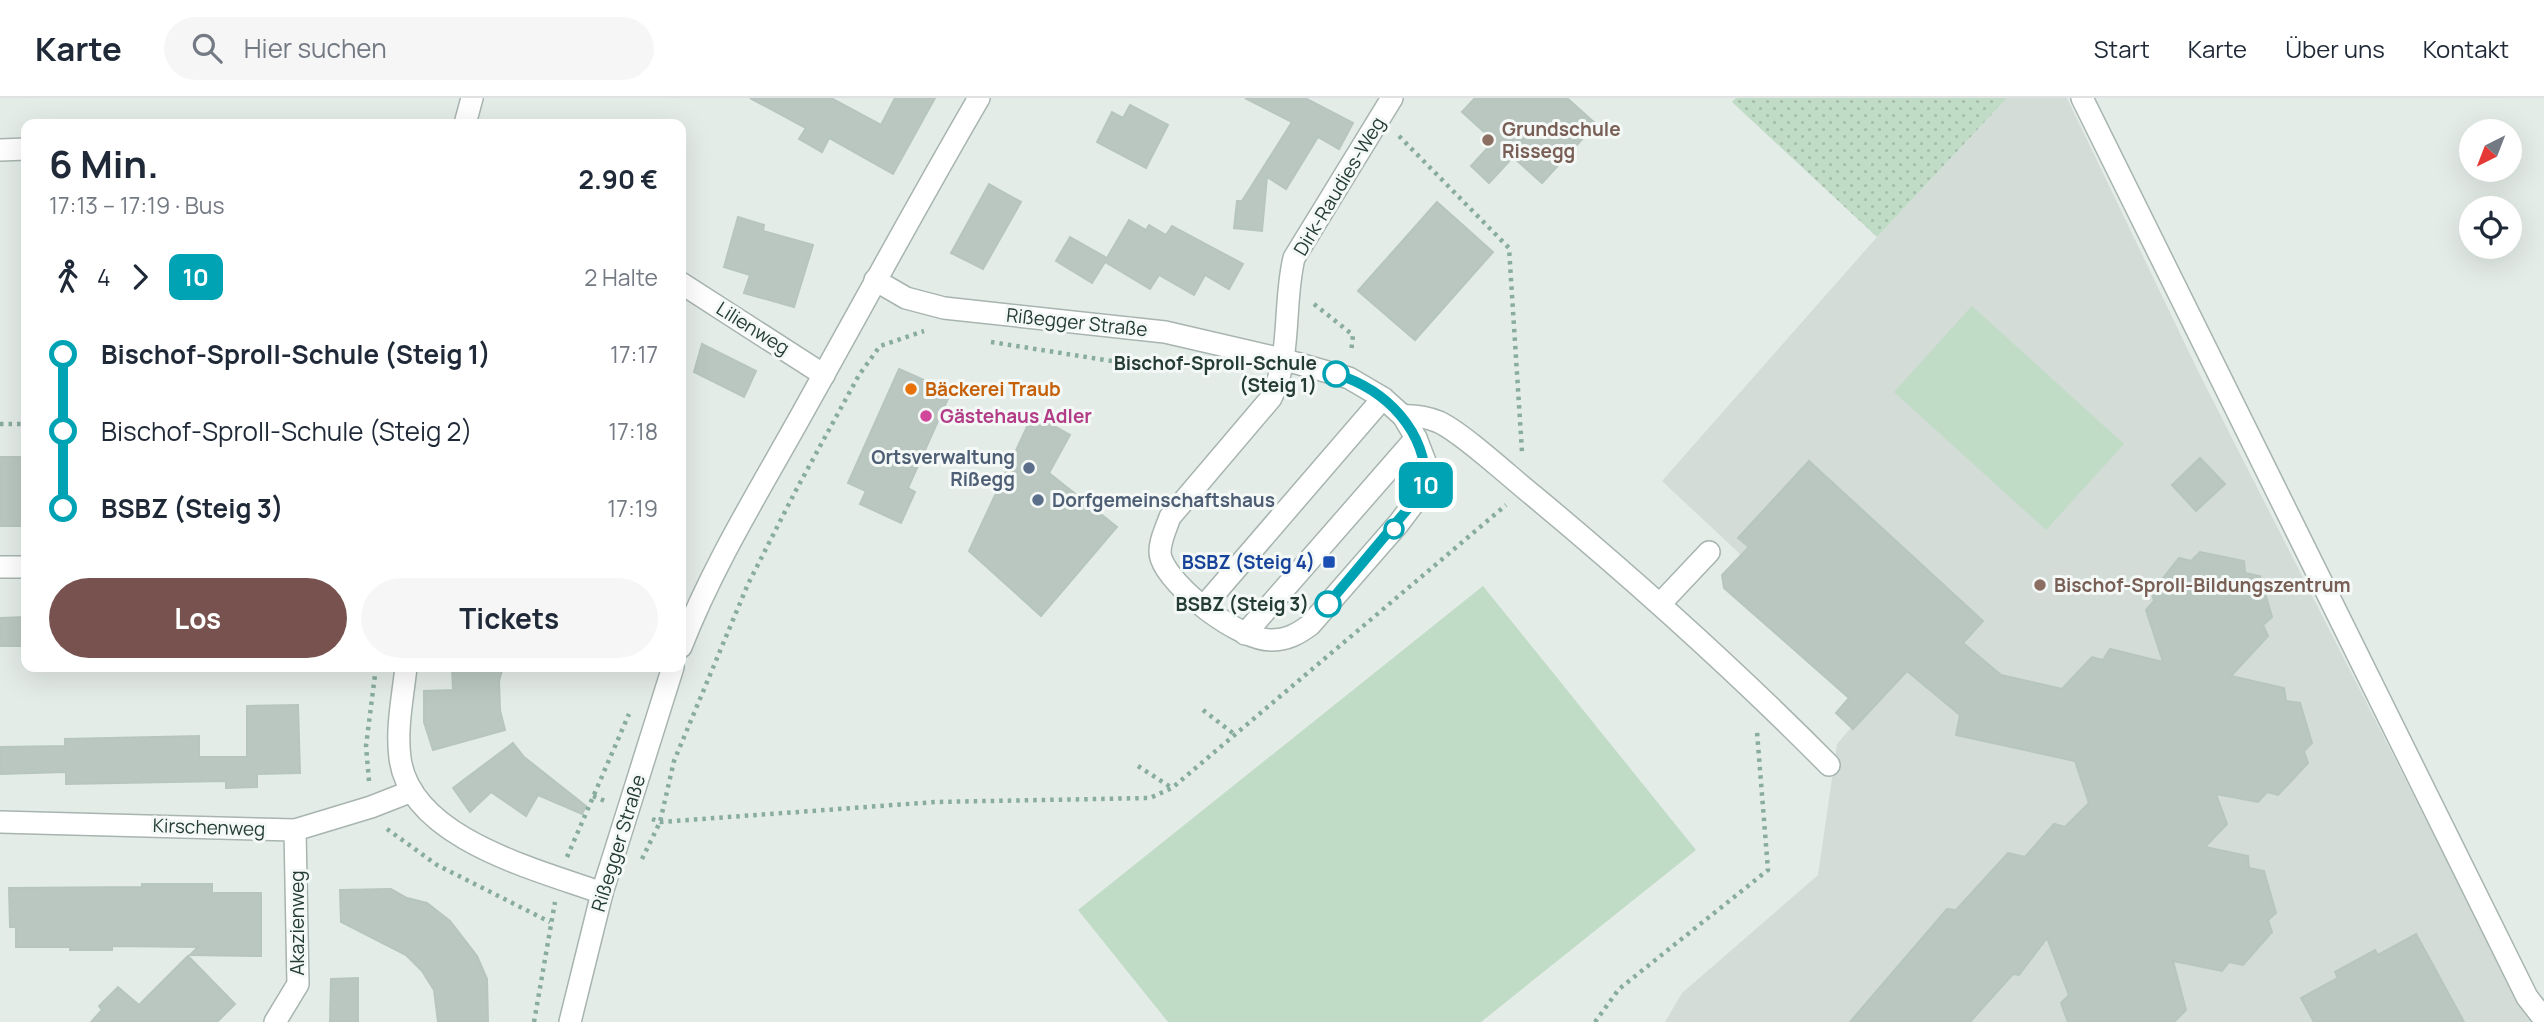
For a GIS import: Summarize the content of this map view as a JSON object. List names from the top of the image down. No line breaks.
{"streets":{"street":["Dirk-Raudies-Weg","Rißegger Straße","Lilienweg","Kirschenweg","Akazienweg"]},"crossings":[["Dirk-Raudies-Weg","Rißegger Straße"],["Kirschenweg","Akazienweg"]],"places":{"other":["Grundschule Rissegg","Bischof-Sproll-Schule (Steig 1)","Bäckerei Traub","Gästehaus Adler","Ortsverwaltung Rißegg","Dorfgemeinschaftshaus","Bischof-Sproll-Bildungszentrum","BSBZ (Steig 3)"],"transit":["BSBZ (Steig 4)"]},"lines":["bus line 10"],"north":"bottom left","page":{"header":"Karte","search":"Hier suchen","nav":["Start","Karte","Über uns","Kontakt"],"on_map":"10","heading":["6 Min.","17:13 – 17:19 · Bus","2.90 €"],"legs":["4","10","2 Halte"],"list":[{"name":"Bischof-Sproll-Schule (Steig 1)","value":"17:17"},{"name":"Bischof-Sproll-Schule (Steig 2)","value":"17:18"},{"name":"BSBZ (Steig 3)","value":"17:19"}],"buttons":["Los","Tickets"]}}
